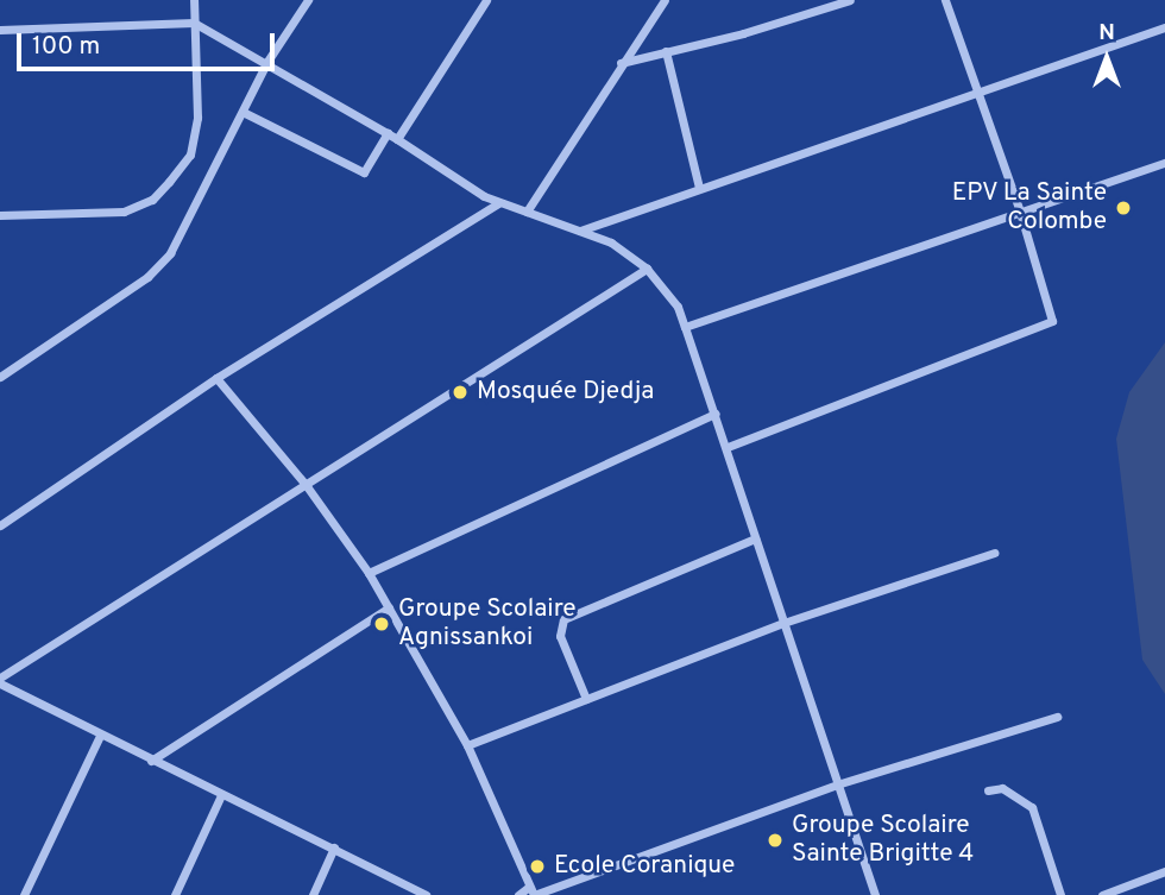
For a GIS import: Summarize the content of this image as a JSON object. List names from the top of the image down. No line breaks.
{"places":["EPV La Sainte Colombe","Mosquée Djedja","Groupe Scolaire Agnissankoi","Groupe Scolaire Sainte Brigitte 4","Ecole Coranique"],"scale_bar":"100 m","north":"top"}
